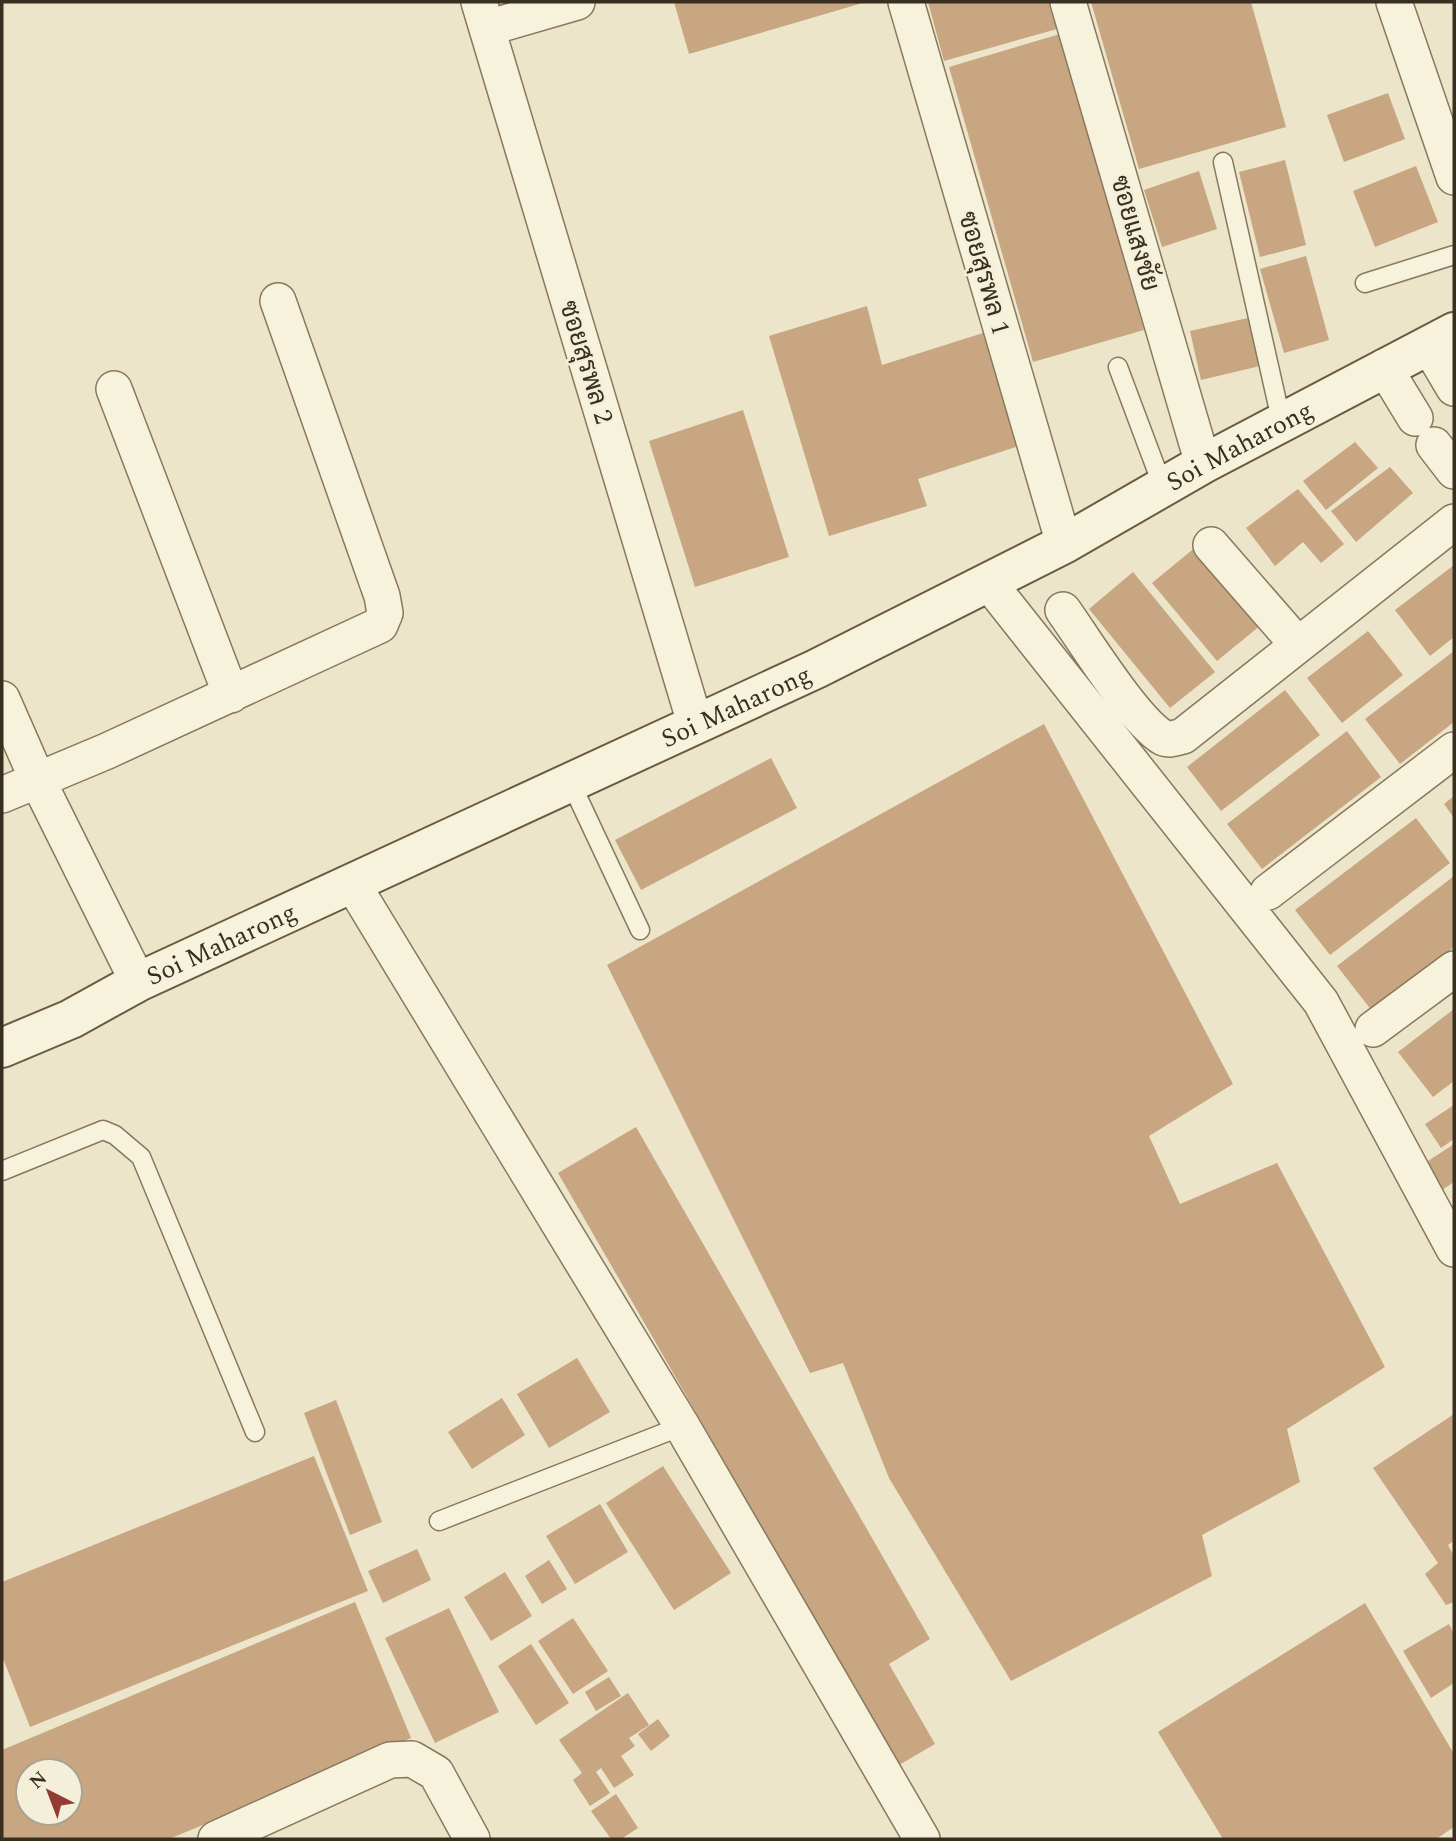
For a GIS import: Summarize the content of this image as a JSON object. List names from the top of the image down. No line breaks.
{"streets":{"street":["ซอยแสงชัย","ซอยสุรพล 1","ซอยสุรพล 2","Soi Maharong"]},"crossings":[["ซอยแสงชัย","Soi Maharong"],["ซอยสุรพล 1","Soi Maharong"],["ซอยสุรพล 2","Soi Maharong"]],"north":"top left"}
